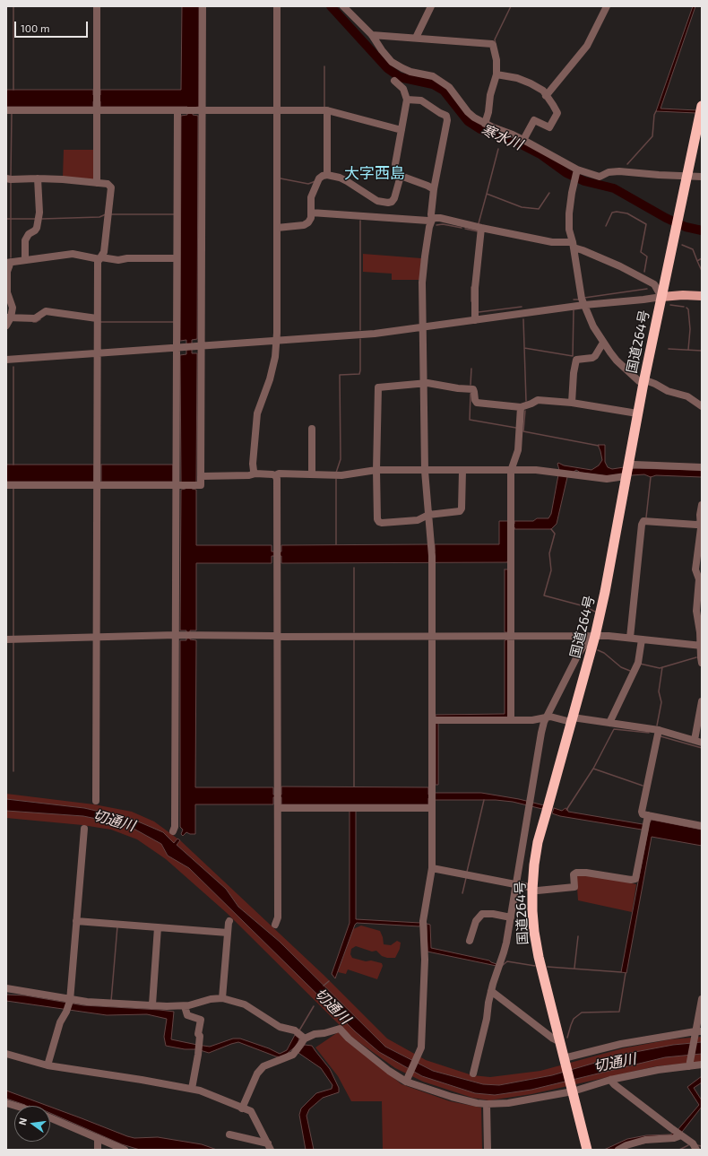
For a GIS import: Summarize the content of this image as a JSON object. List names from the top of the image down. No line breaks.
{"streets":{"highway":["国道264号"]},"districts":["大字西島"],"water":["寒水川","切通川"],"scale_bar":"100 m","north":"left"}
